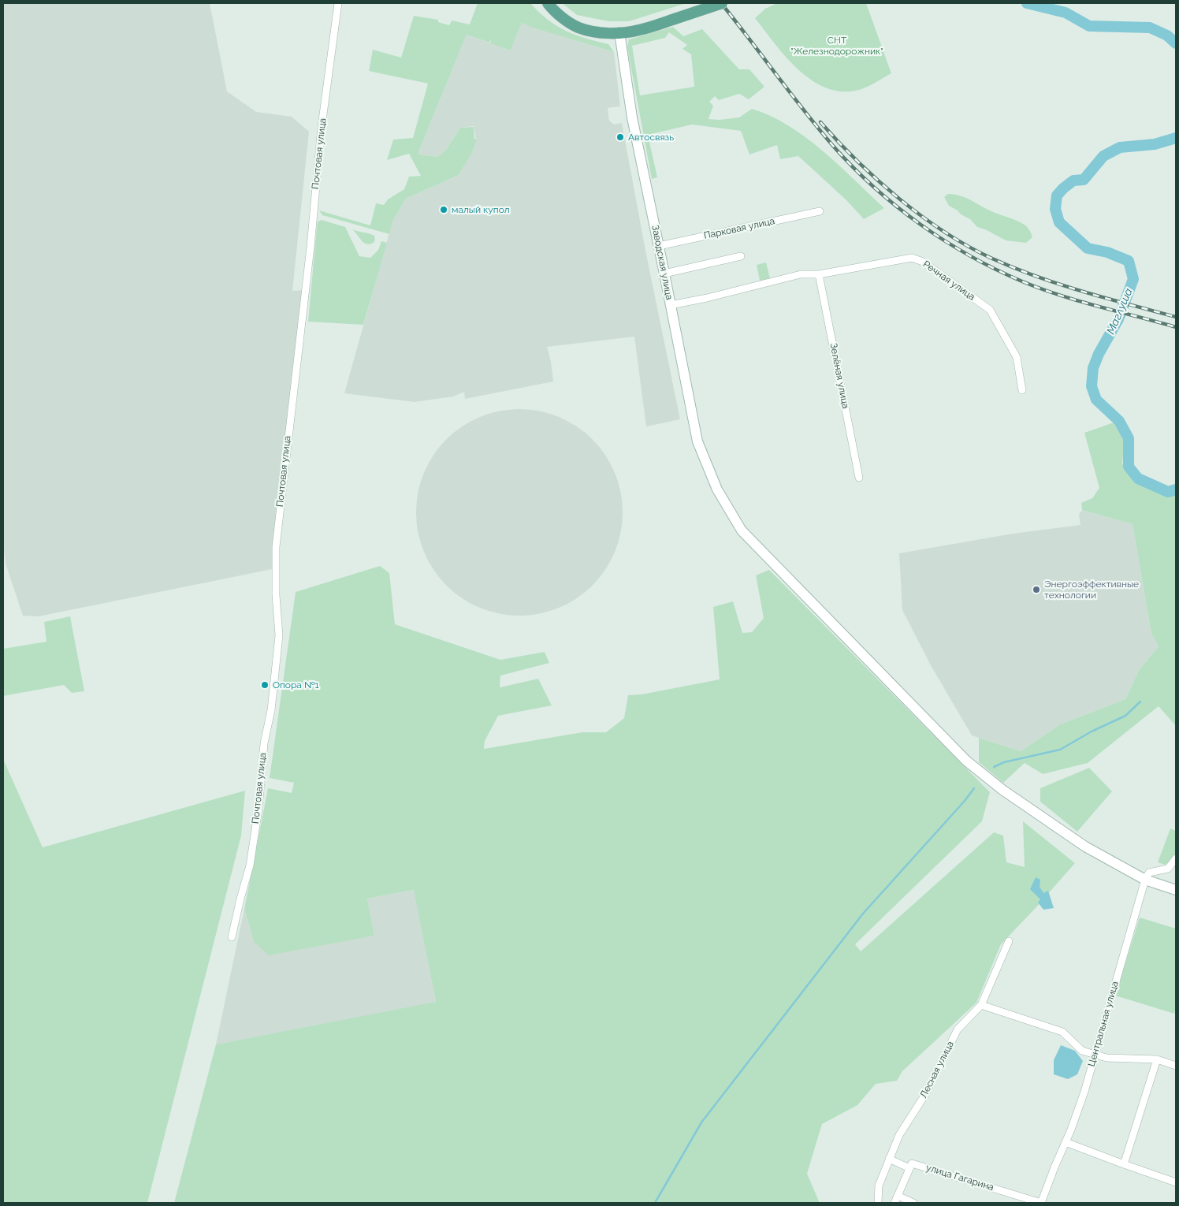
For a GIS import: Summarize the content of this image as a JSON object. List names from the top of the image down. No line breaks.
{"streets":{"main road":["Заводская улица"],"street":["Почтовая улица","Парковая улица","Речная улица","Зелёная улица","Центральная улица","Лесная улица","улица Гагарина"]},"crossings":[["Парковая улица","Заводская улица"],["Заводская улица","Центральная улица"],["Речная улица","Зелёная улица"],["Центральная улица","улица Гагарина"]],"water":["Маглуша"],"parks":["СНТ \"Железнодорожник\""],"places":["Автосвязь","малый купол","Энергоэффективные технологии","Опора №1"]}
